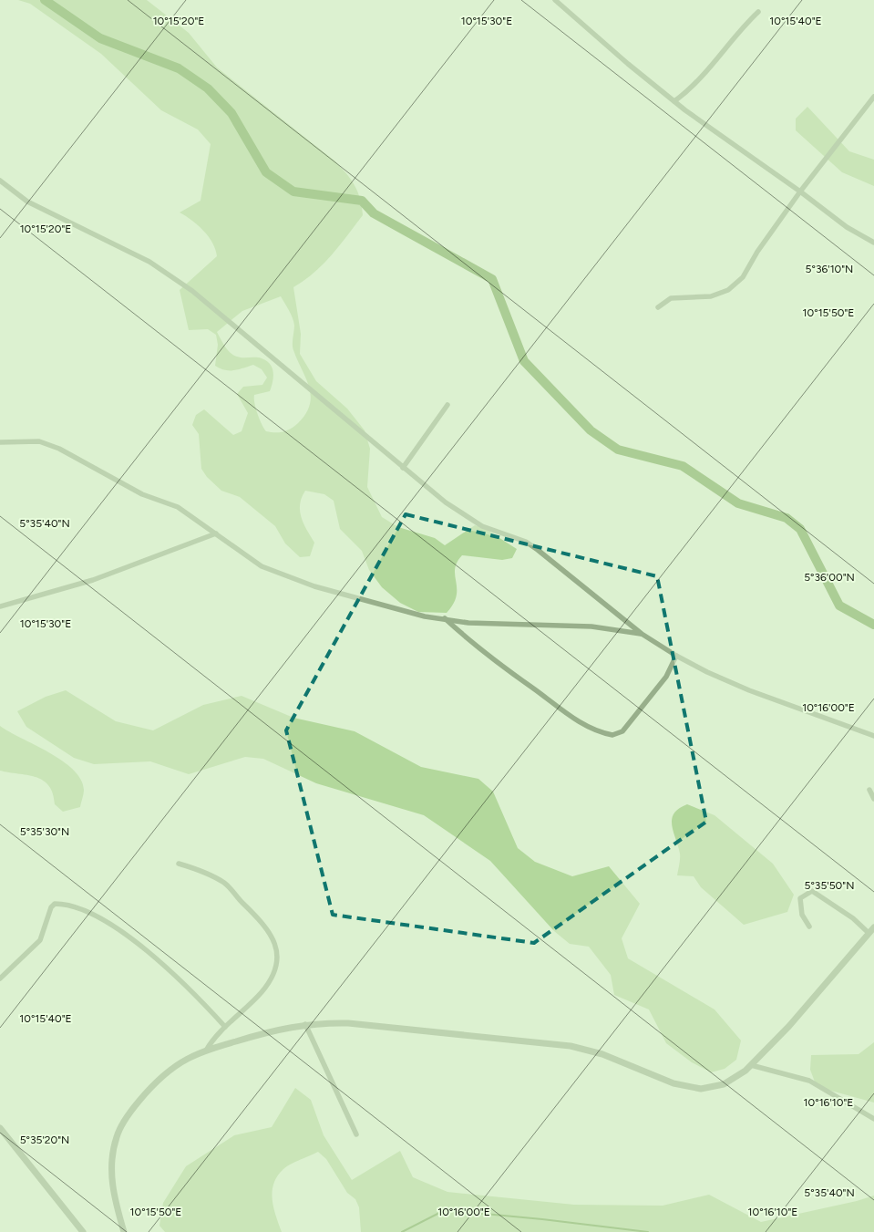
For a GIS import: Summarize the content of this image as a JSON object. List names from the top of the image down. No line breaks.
{"coordinates":["10°15'20\"E","10°15'30\"E","10°15'40\"E","5°36'10\"N","10°15'50\"E","5°35'40\"N","5°36'00\"N","10°16'00\"E","5°35'30\"N","5°35'50\"N","10°16'10\"E","5°35'20\"N"]}
